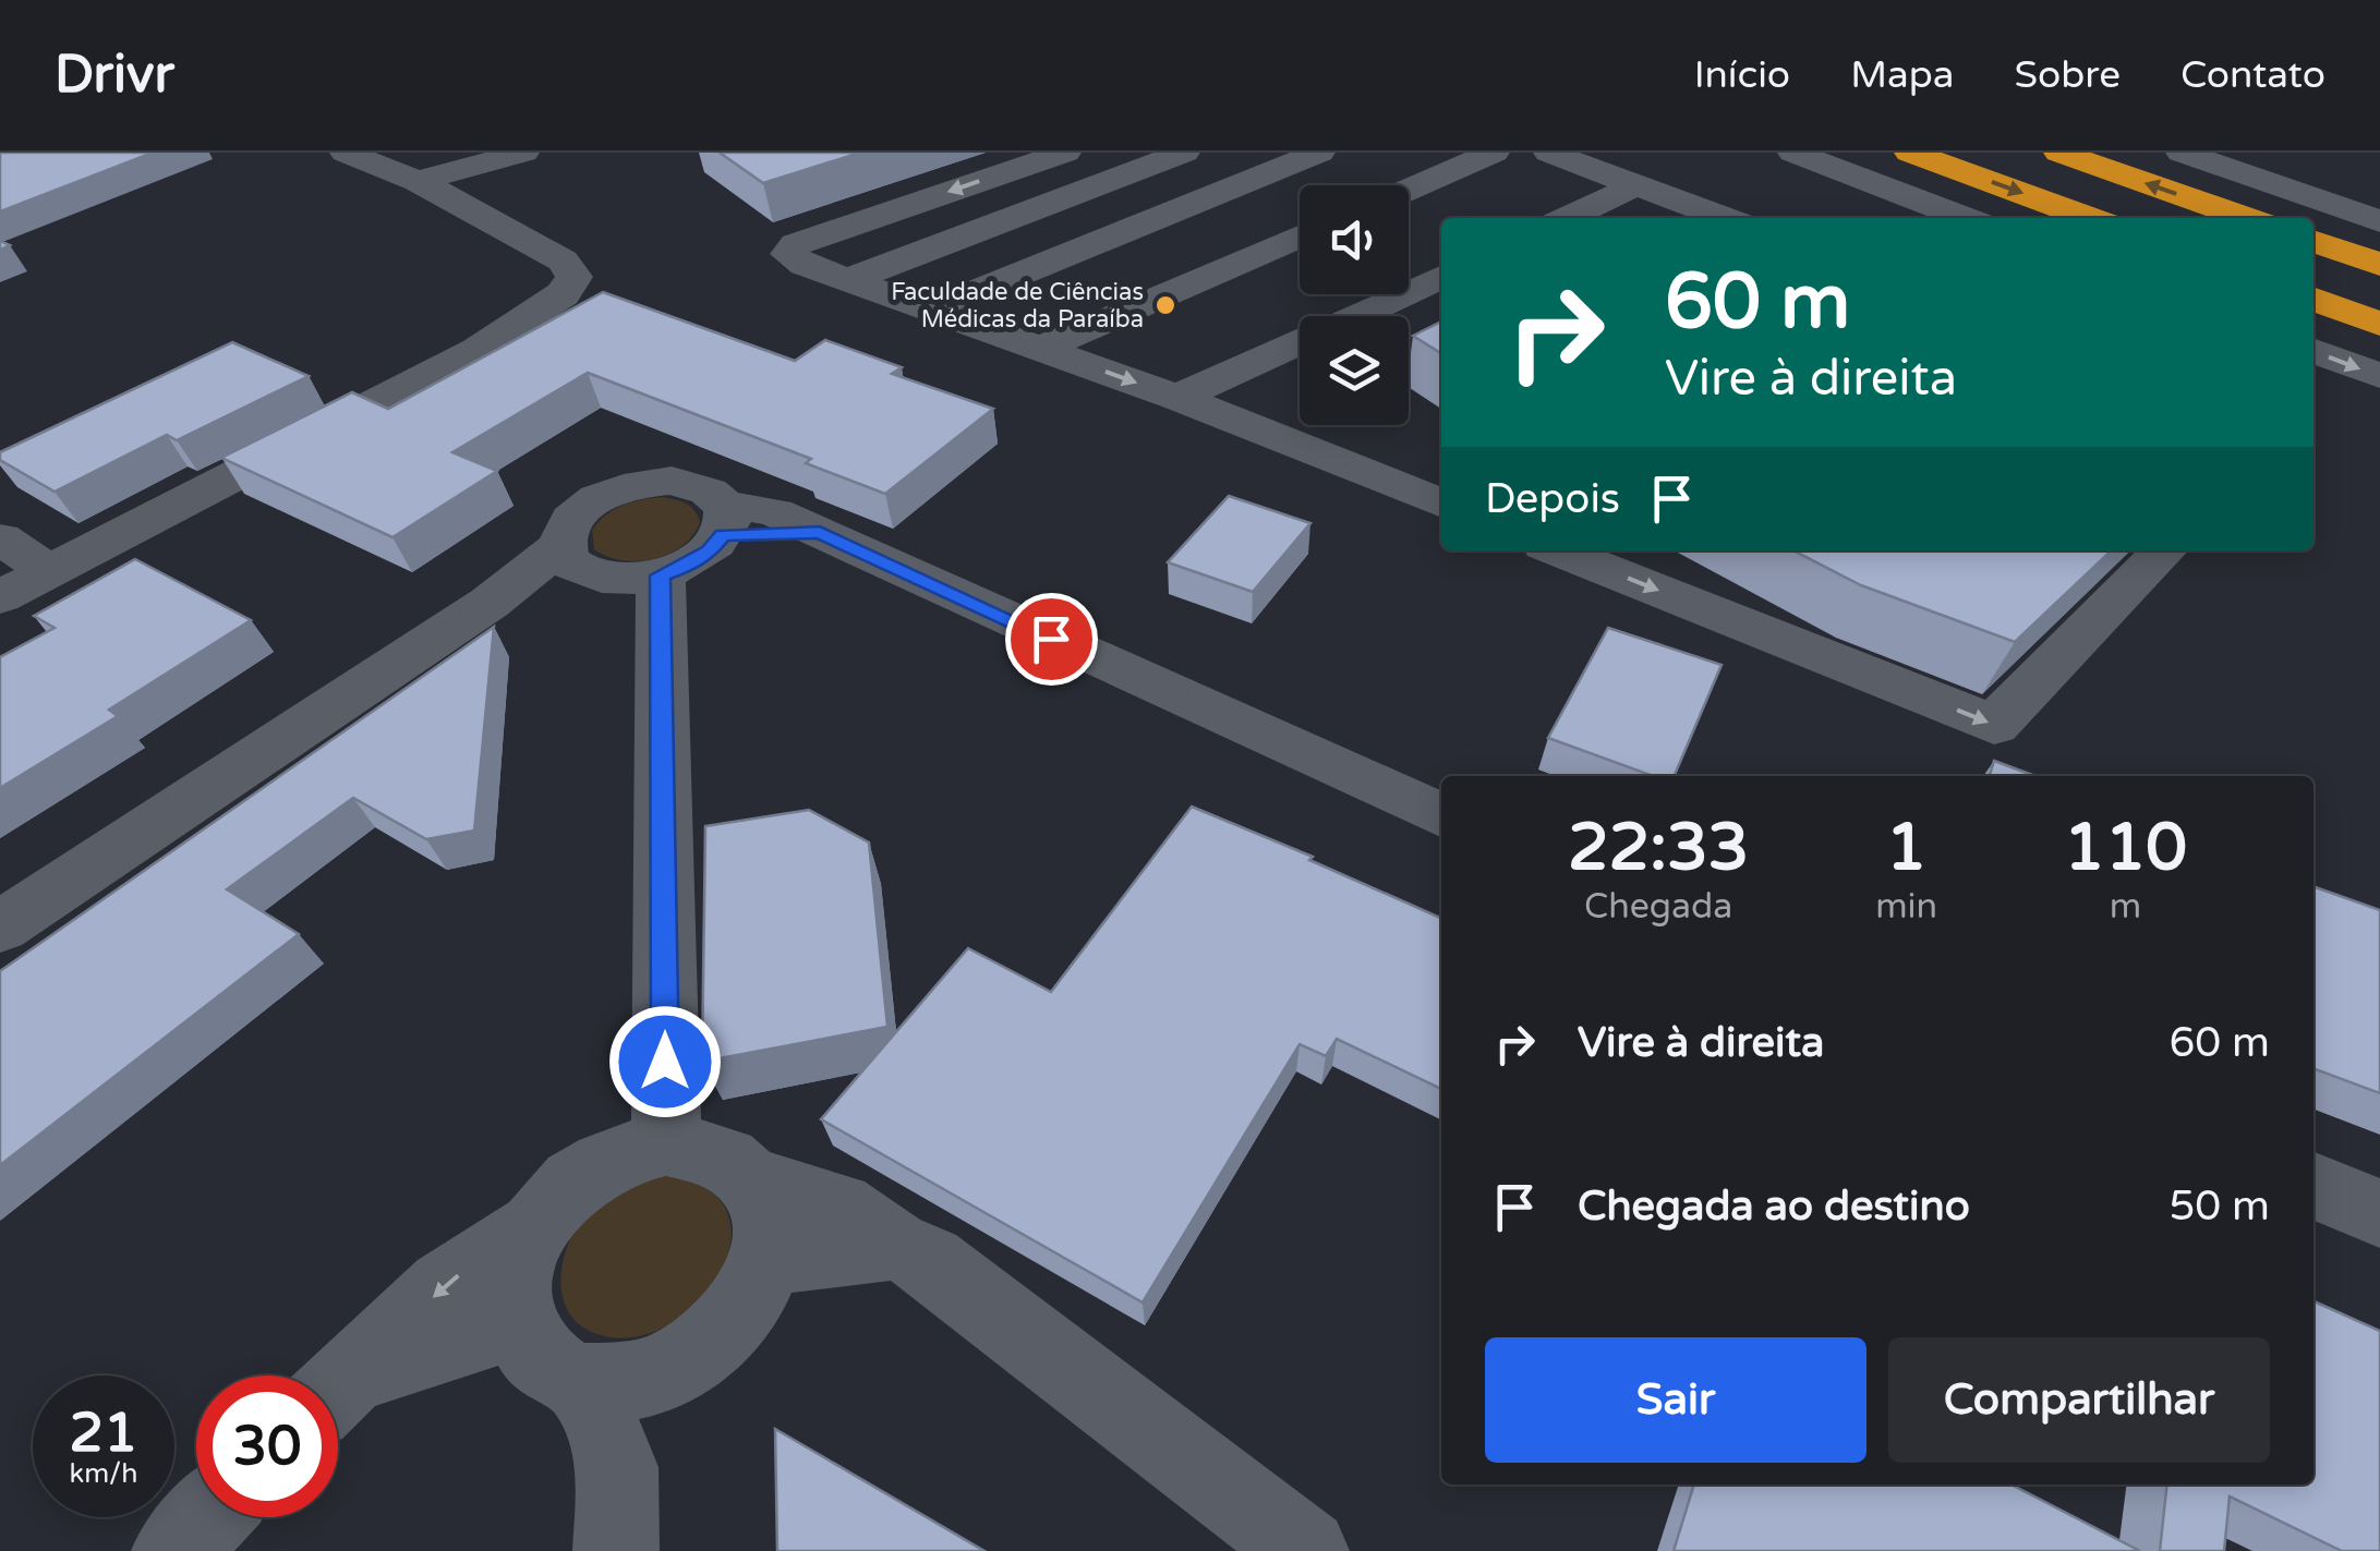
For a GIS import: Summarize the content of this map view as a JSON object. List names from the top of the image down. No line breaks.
{"places":["Faculdade de Ciências Médicas da Paraíba"],"page":{"header":"Drivr","nav":["Início","Mapa","Sobre","Contato"],"turn":["60 m","Vire à direita"],"then":"Depois","eta":["22:33","Chegada","1","min","110","m"],"list":[{"name":"Vire à direita","value":"60 m"},{"name":"Chegada ao destino","value":"50 m"}],"buttons":["Sair","Compartilhar"],"speed":"21 km/h","limit":"30"}}
